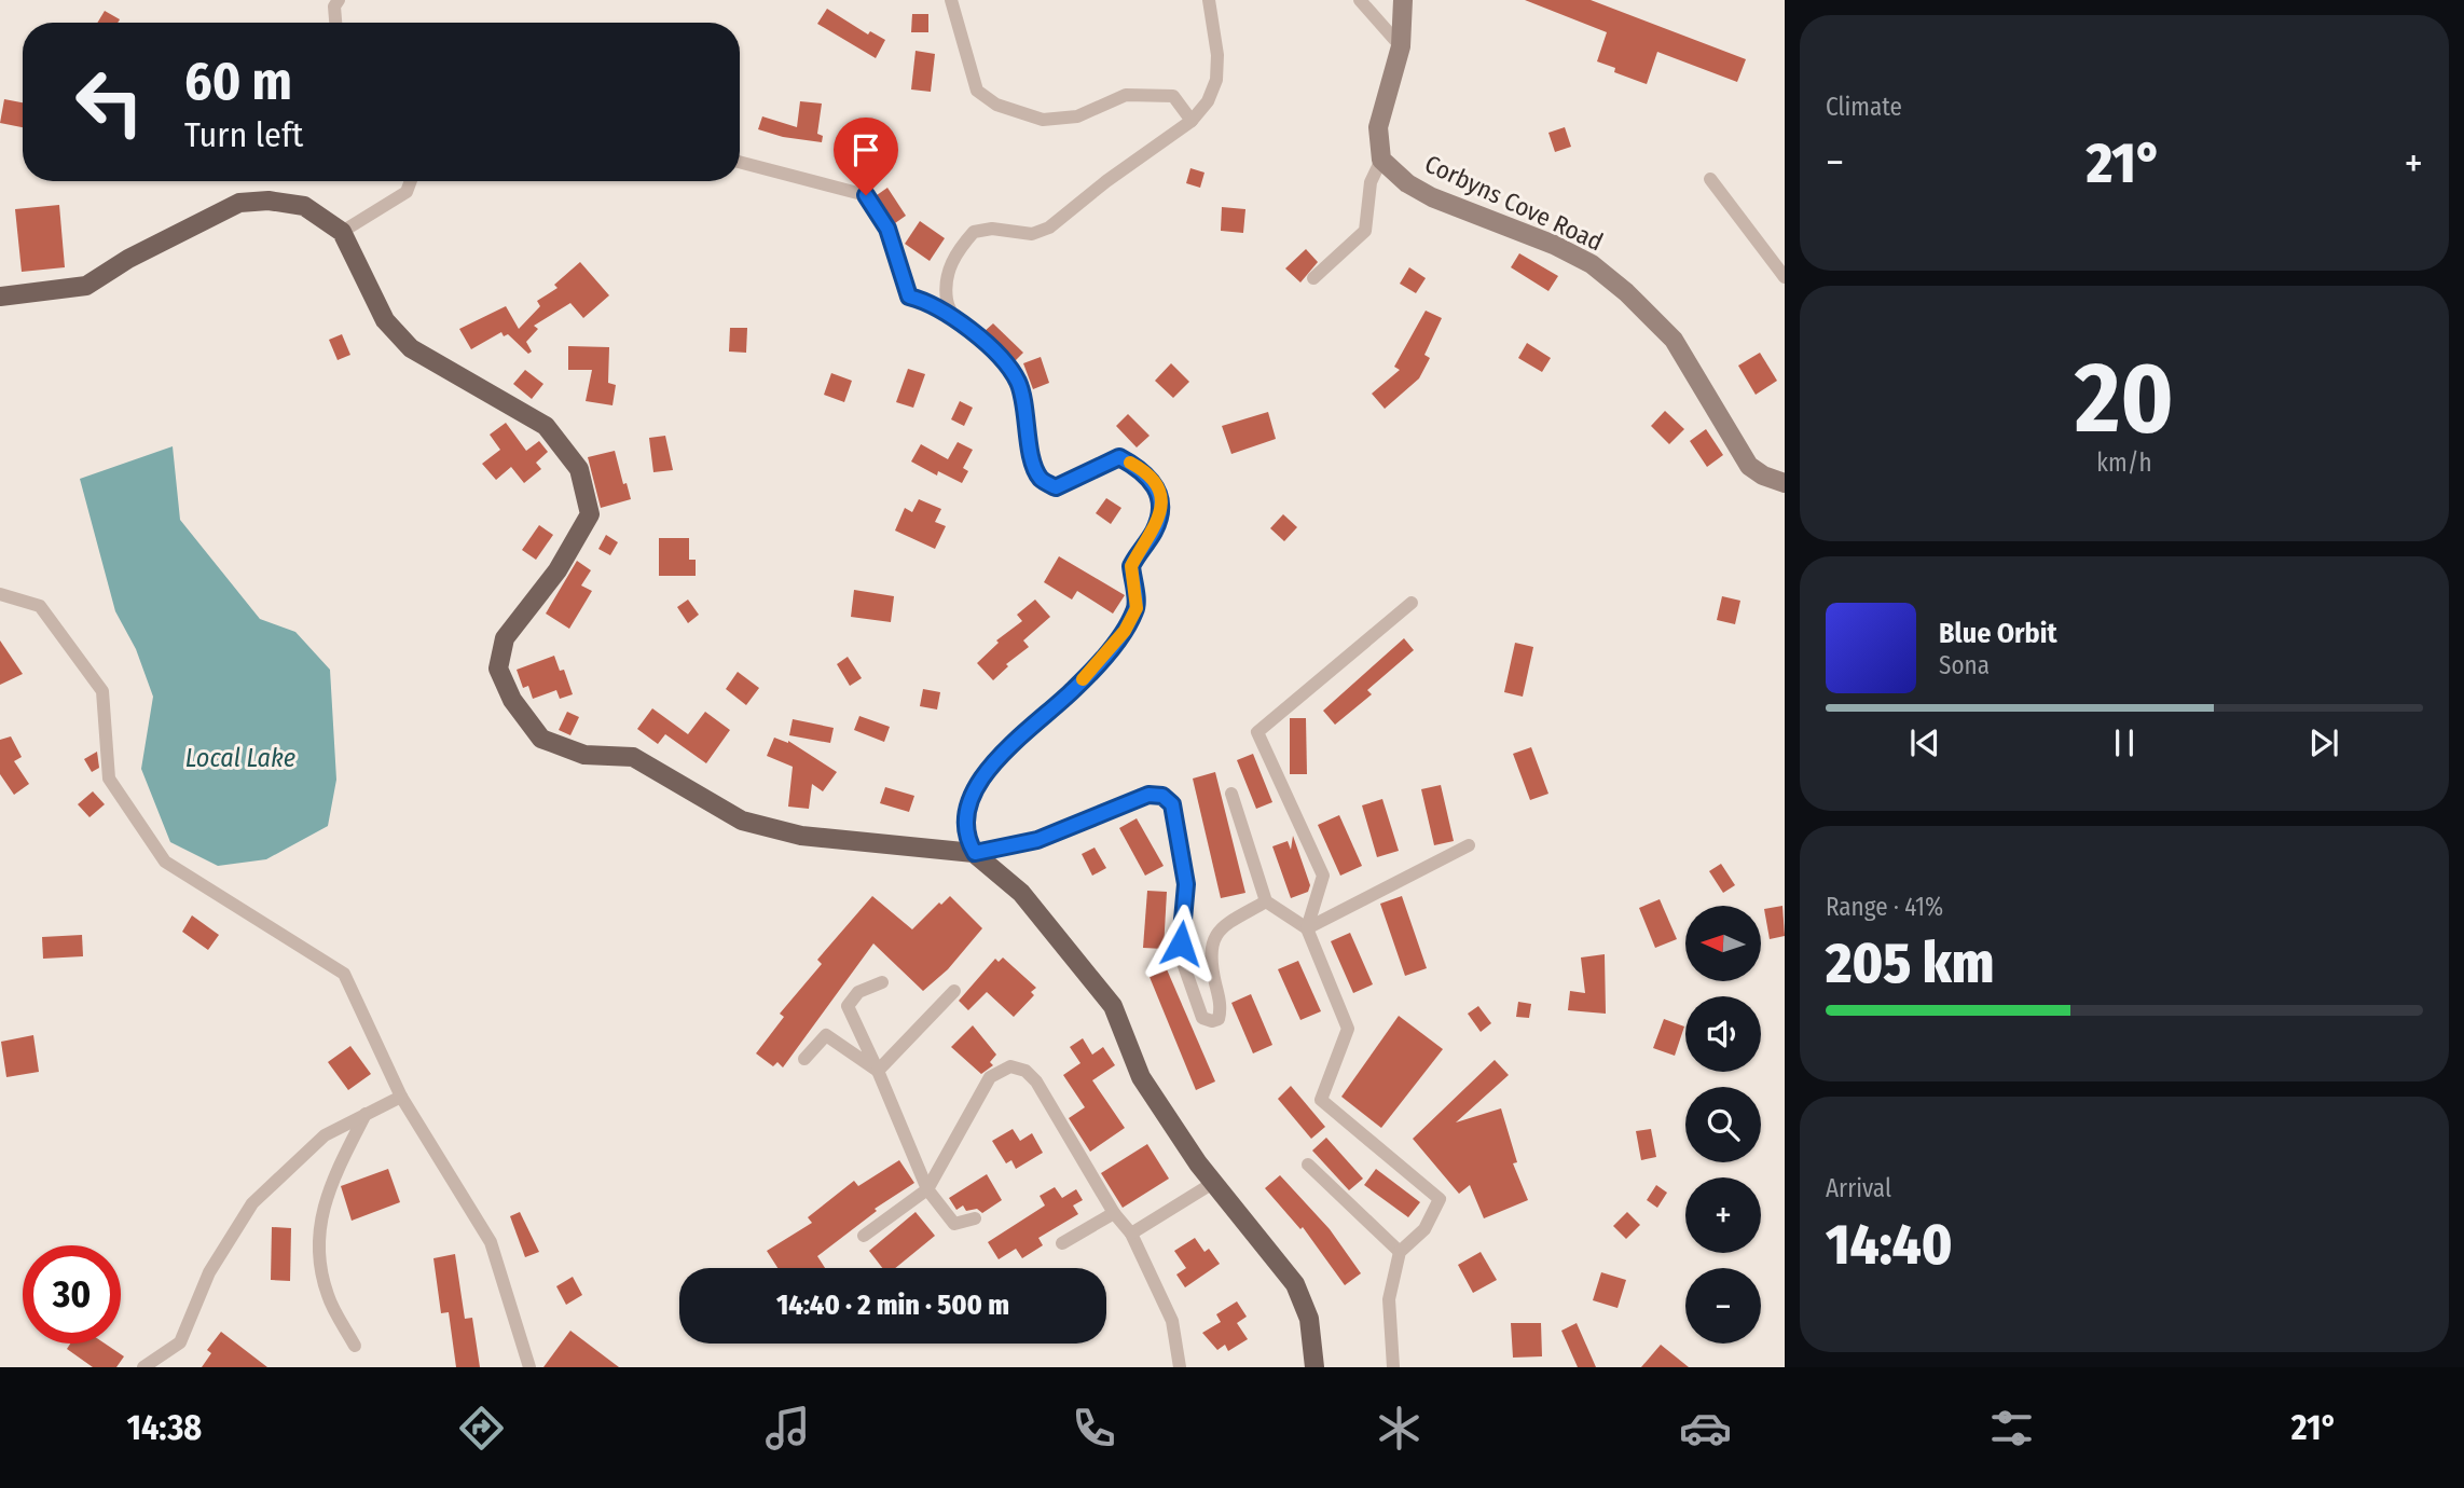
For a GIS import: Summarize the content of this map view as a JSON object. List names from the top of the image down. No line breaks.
{"streets":{"main road":["Corbyns Cove Road"]},"water":["Local Lake"],"north":"left","page":{"tile":["Climate",["20","km/h"],["Range · 41%","205 km"],["Arrival","14:40"]],"turn":["60 m","Turn left"],"heat":["−","21°","+"],"song":["Blue Orbit","Sona"],"map_buttons":["+","−"],"limit":"30","trip":"14:40 · 2 min · 500 m","tabs":["14:38","21°"]}}
